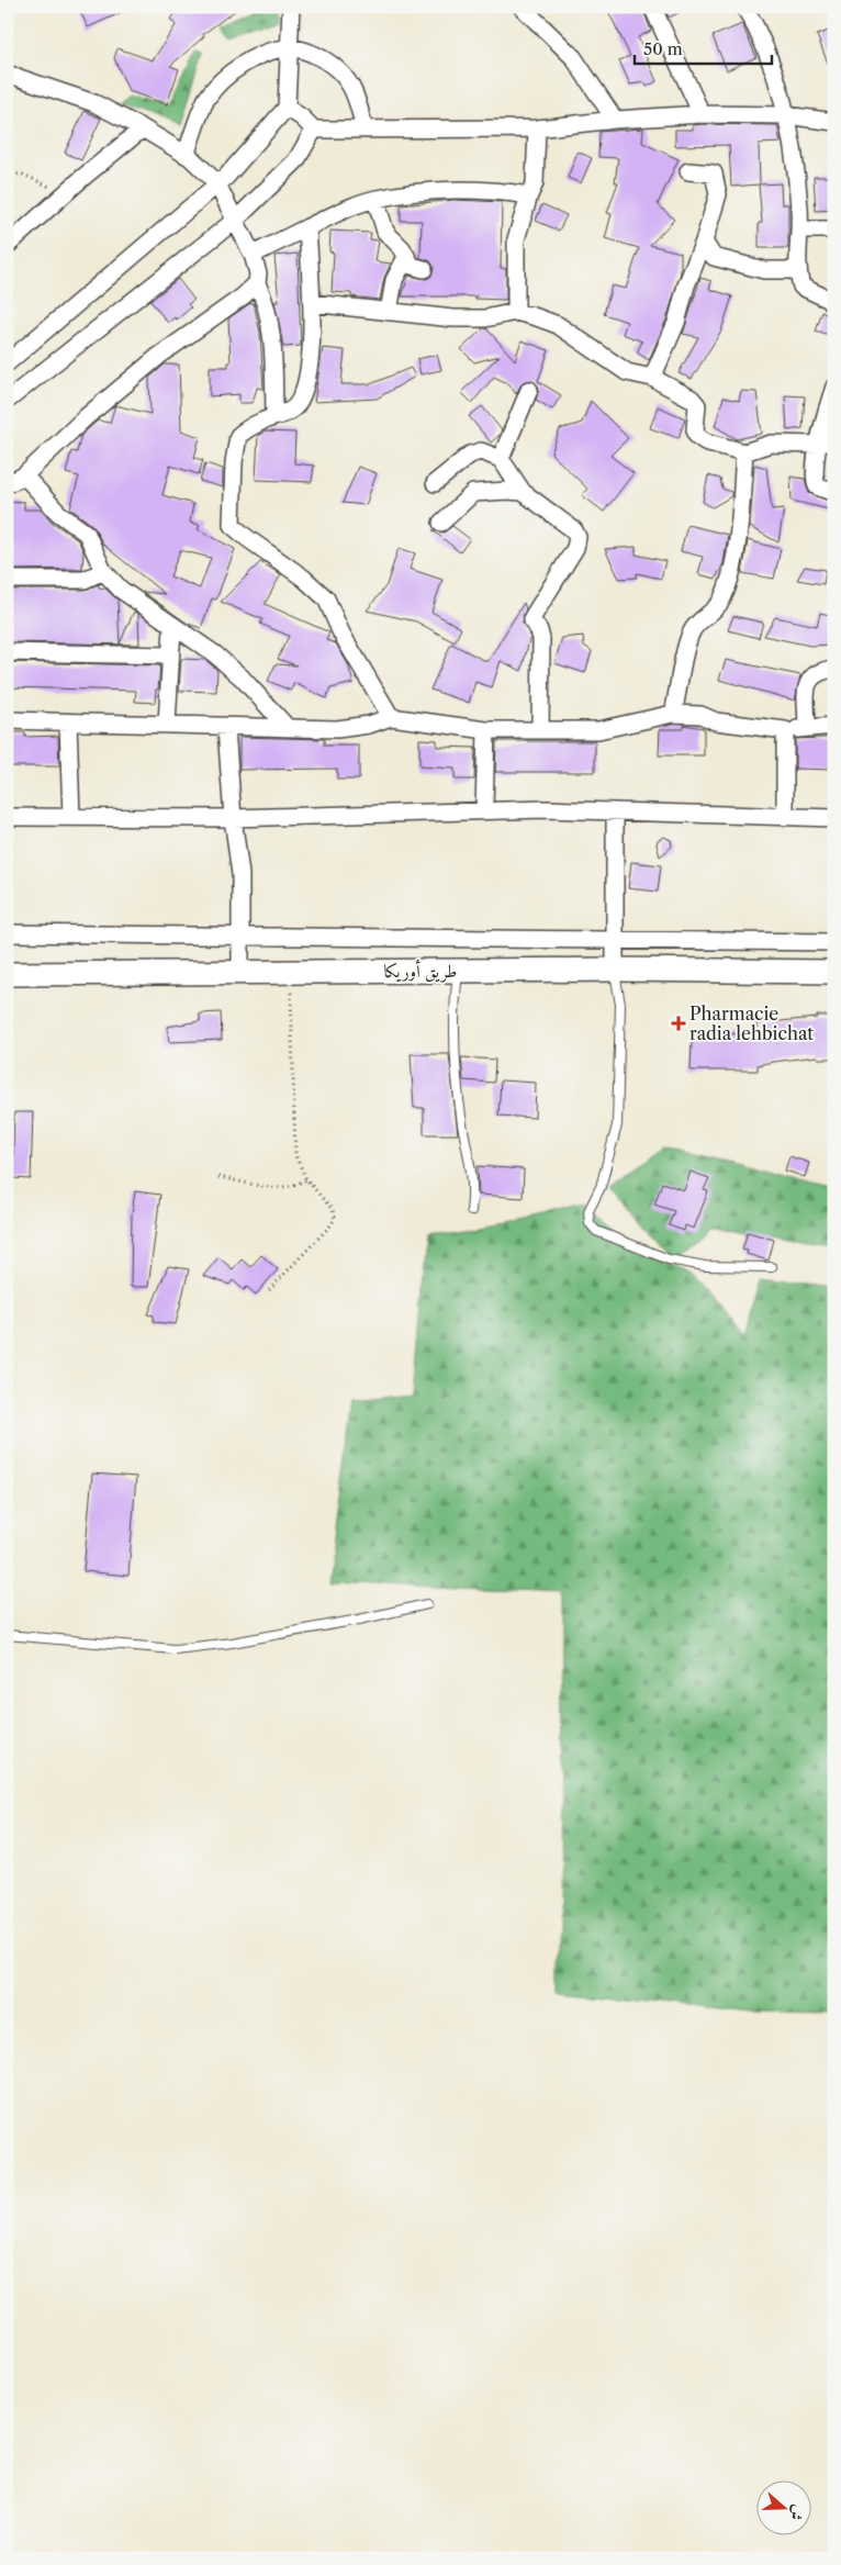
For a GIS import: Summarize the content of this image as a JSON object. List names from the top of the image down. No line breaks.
{"streets":{"street":["طريق أوريكا"]},"places":{"health":["Pharmacie radia lehbichat"]},"scale_bar":"50 m","north":"right"}
